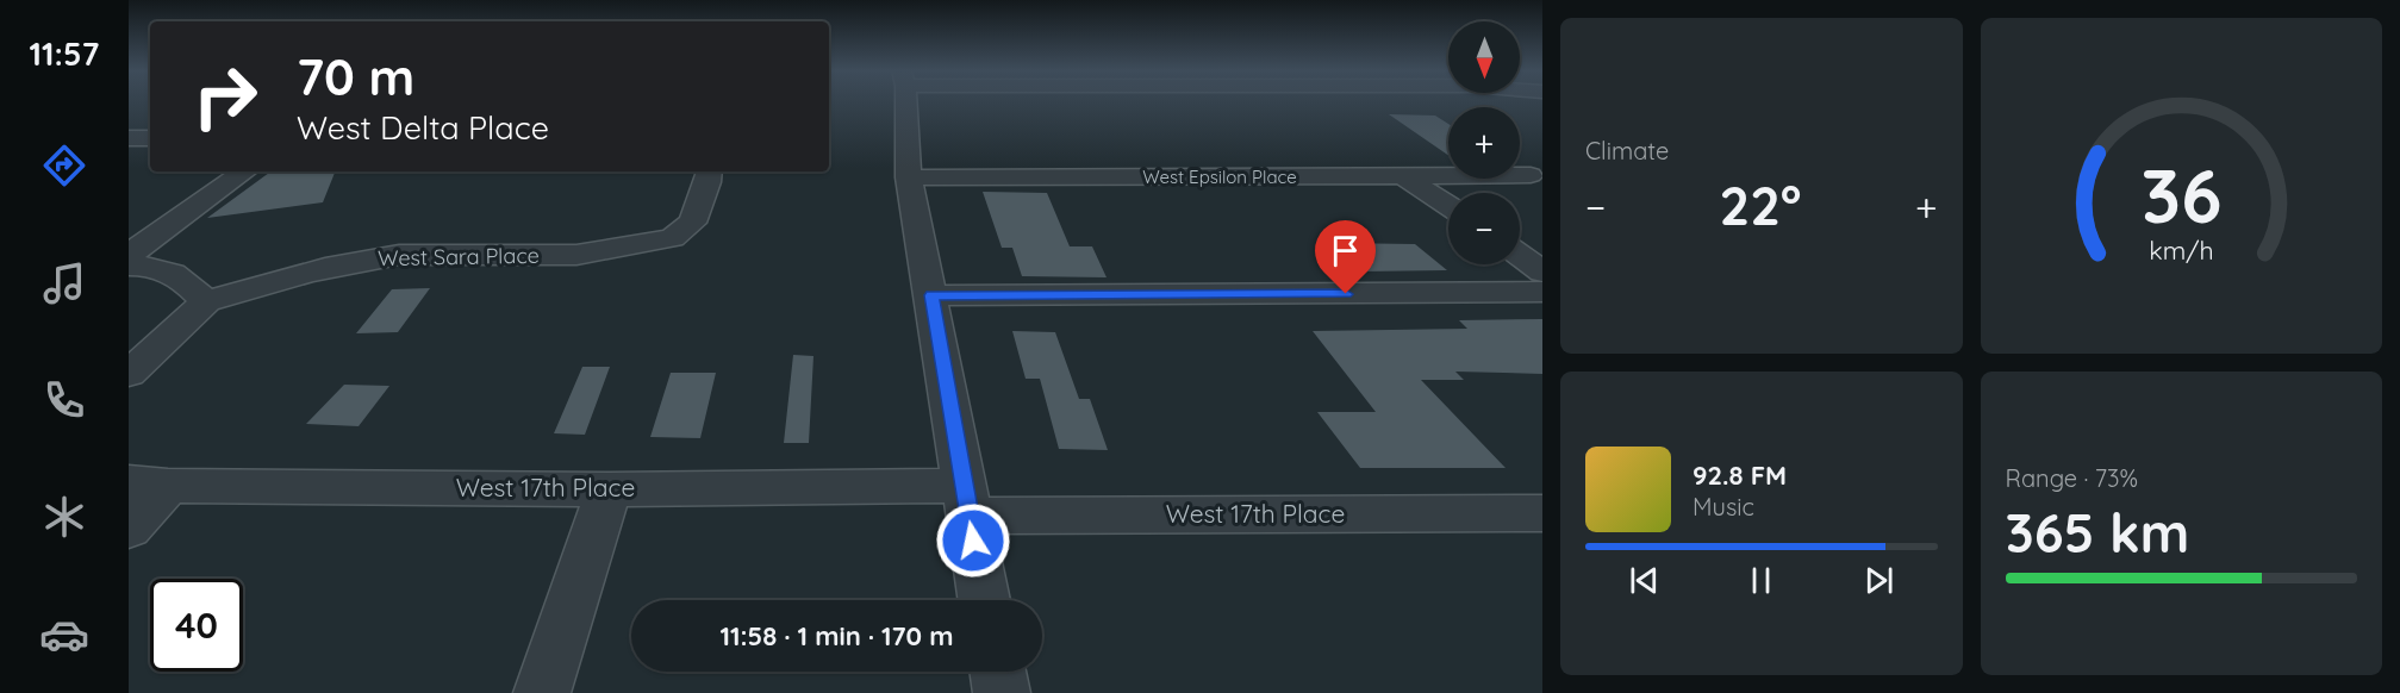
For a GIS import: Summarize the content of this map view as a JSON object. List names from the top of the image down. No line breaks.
{"streets":{"street":["West Epsilon Place","West Sara Place","West 17th Place"]},"north":"bottom","page":{"tabs":"11:57","tile":["Climate",["Range · 73%","365 km"]],"map_buttons":["+","−"],"turn":["70 m","West Delta Place"],"heat":["−","22°","+"],"song":["92.8 FM","Music"],"limit":"40","trip":"11:58 · 1 min · 170 m","gauge":["36","km/h"]}}
